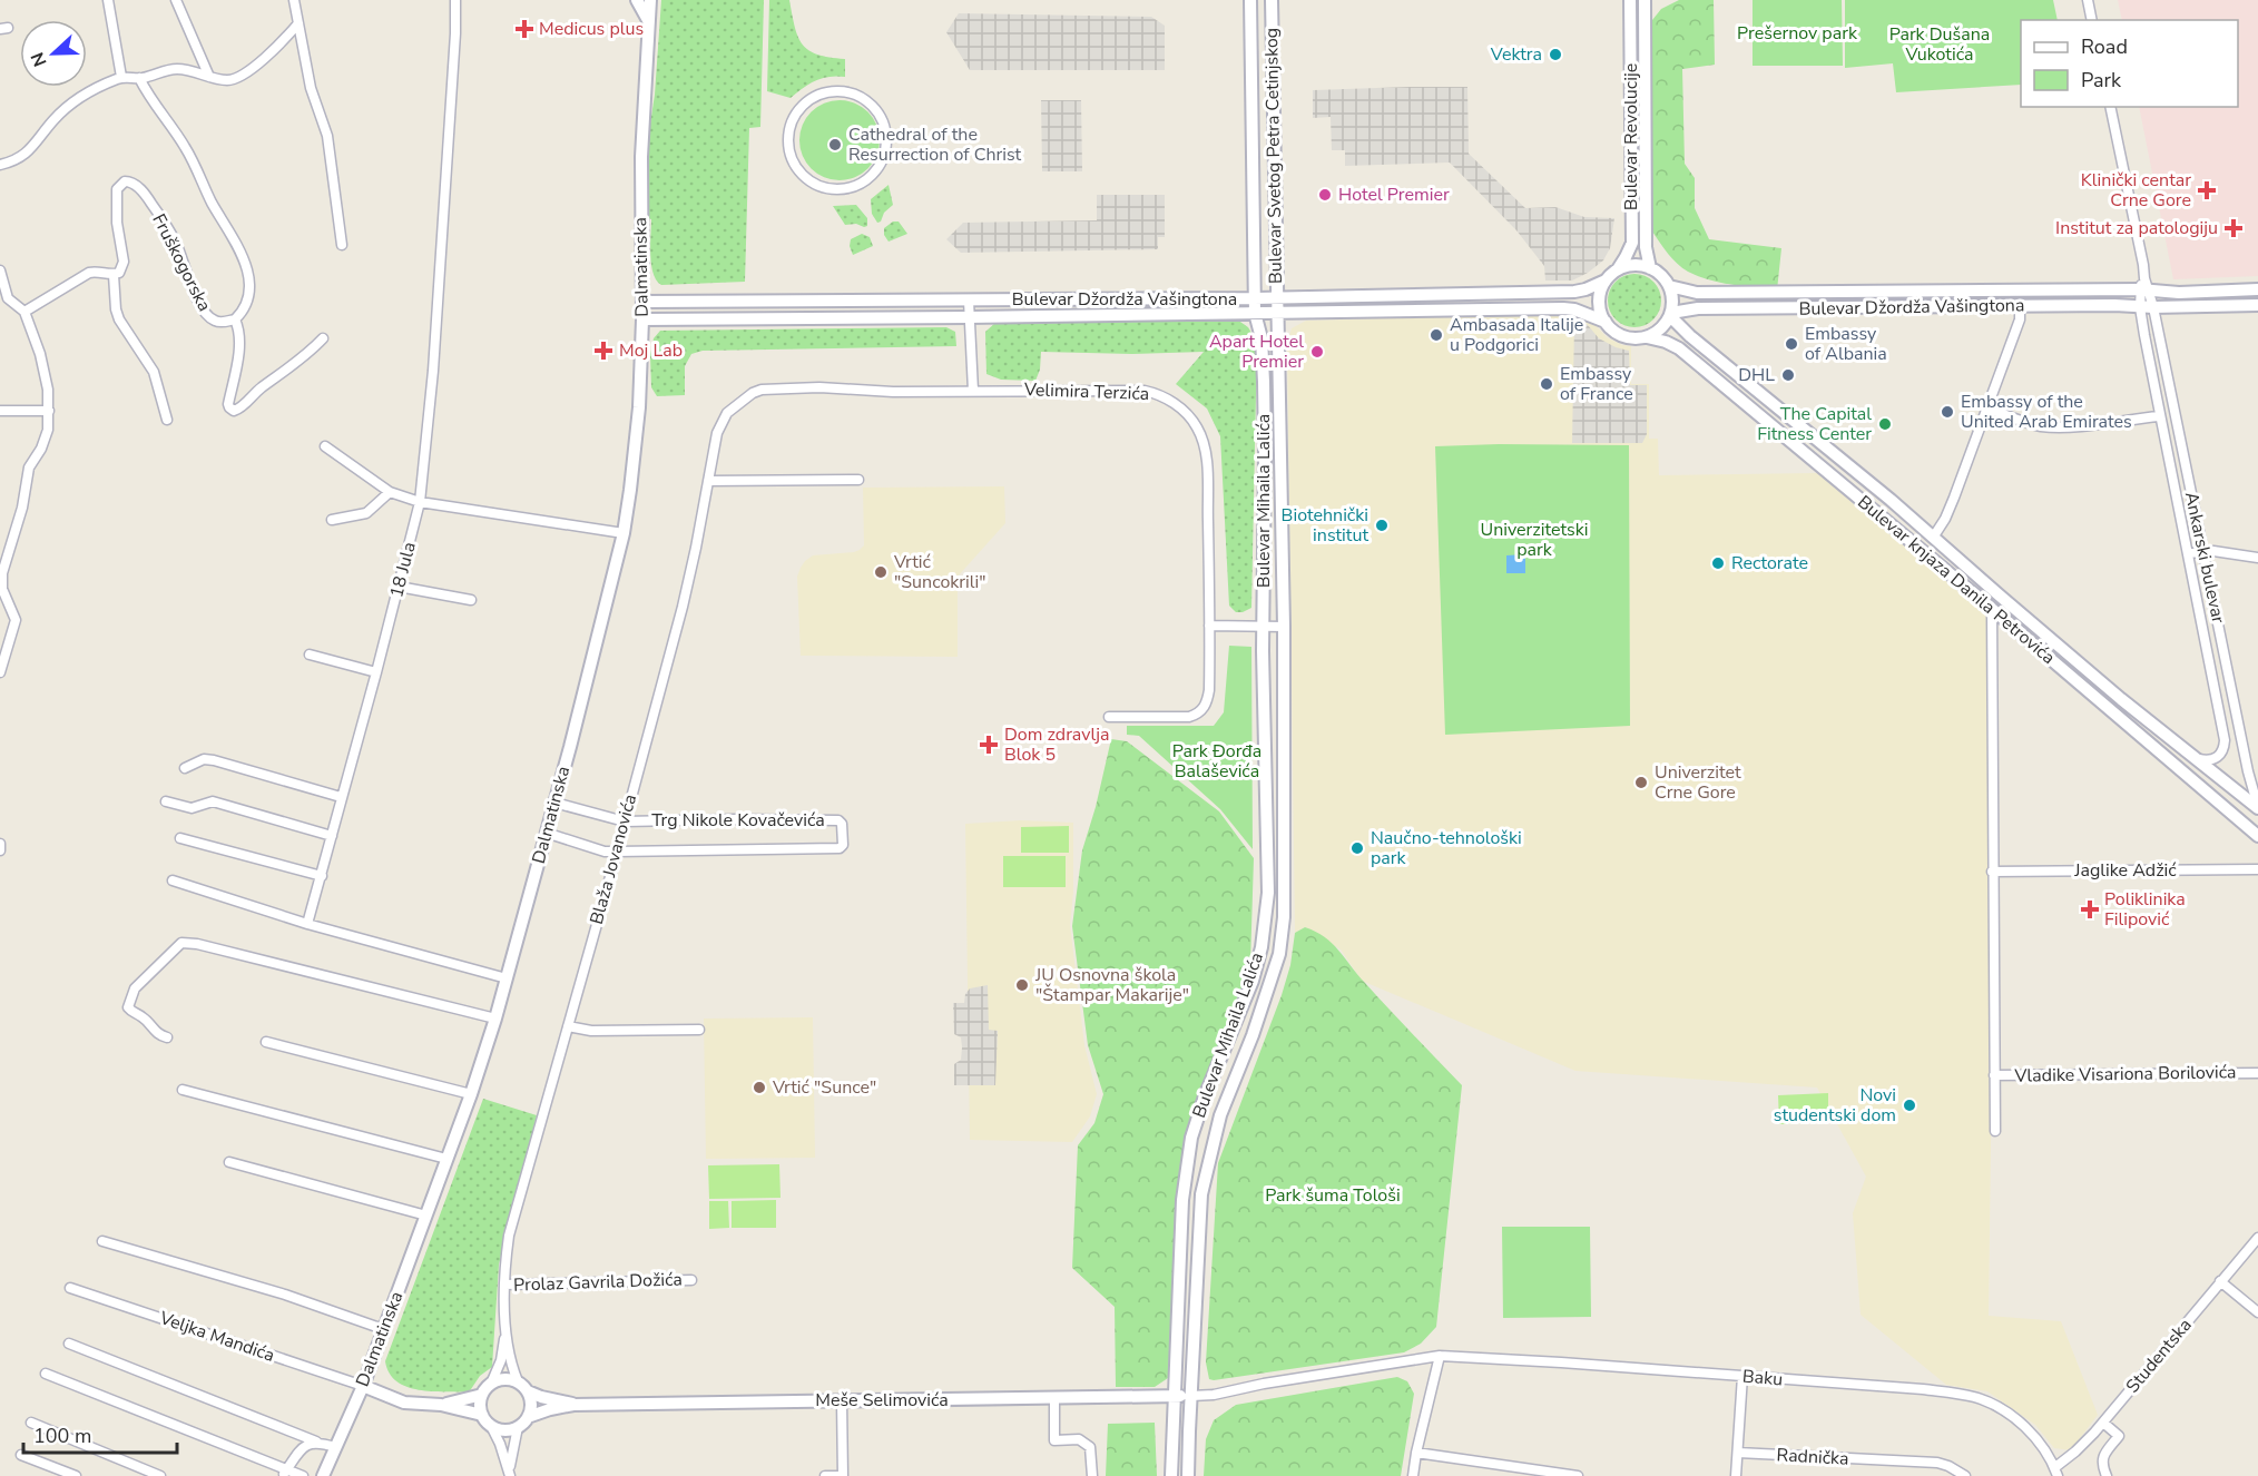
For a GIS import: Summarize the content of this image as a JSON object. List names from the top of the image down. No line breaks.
{"streets":{"main road":["Bulevar Revolucije","Bulevar Svetog Petra Cetinjskog","Dalmatinska","Bulevar Džordža Vašingtona","Bulevar Mihaila Lalića","Bulevar knjaza Danila Petrovića","Meše Selimovića"],"street":["Fruškogorska","Velimira Terzića","Ankarski bulevar","18 Jula","Trg Nikole Kovačevića","Blaža Jovanovića","Jaglike Adžić","Vladike Visariona Borilovića","Prolaz Gavrila Dožića","Veljka Mandića","Studentska","Baku","Radnička"]},"crossings":[["Bulevar Revolucije","Bulevar Džordža Vašingtona"],["Bulevar Revolucije","Bulevar knjaza Danila Petrovića"],["Bulevar Svetog Petra Cetinjskog","Bulevar Džordža Vašingtona"],["Bulevar Svetog Petra Cetinjskog","Bulevar Mihaila Lalića"],["Dalmatinska","Bulevar Džordža Vašingtona"],["Dalmatinska","Veljka Mandića"],["Bulevar Džordža Vašingtona","Bulevar Mihaila Lalića"],["Bulevar Džordža Vašingtona","Ankarski bulevar"],["Bulevar Džordža Vašingtona","Bulevar knjaza Danila Petrovića"],["Velimira Terzića","Blaža Jovanovića"],["Bulevar Mihaila Lalića","Baku"],["Bulevar Mihaila Lalića","Meše Selimovića"],["Ankarski bulevar","Bulevar knjaza Danila Petrovića"],["Trg Nikole Kovačevića","Blaža Jovanovića"],["Blaža Jovanovića","Prolaz Gavrila Dožića"],["Blaža Jovanovića","Meše Selimovića"],["Studentska","Baku"],["Baku","Meše Selimovića"]],"parks":["Prešernov park","Park Dušana Vukotića","Univerzitetski park","Park Đorđa Balaševića","Park šuma Tološi"],"places":{"health":["Medicus plus","Klinički centar Crne Gore","Institut za patologiju","Moj Lab","Dom zdravlja Blok 5","Poliklinika Filipović"],"other":["Vektra","Cathedral of the Resurrection of Christ","Hotel Premier","Ambasada Italije u Podgorici","Embassy of Albania","Apart Hotel Premier","DHL","Embassy of France","Embassy of the United Arab Emirates","The Capital Fitness Center","Biotehnički institut","Rectorate","Vrtić \"Suncokrili\"","Univerzitet Crne Gore","Naučno-tehnološki park","JU Osnovna škola \"Štampar Makarije\"","Vrtić \"Sunce\"","Novi studentski dom"]},"legend":["Road","Park"],"scale_bar":"100 m","north":"left"}
